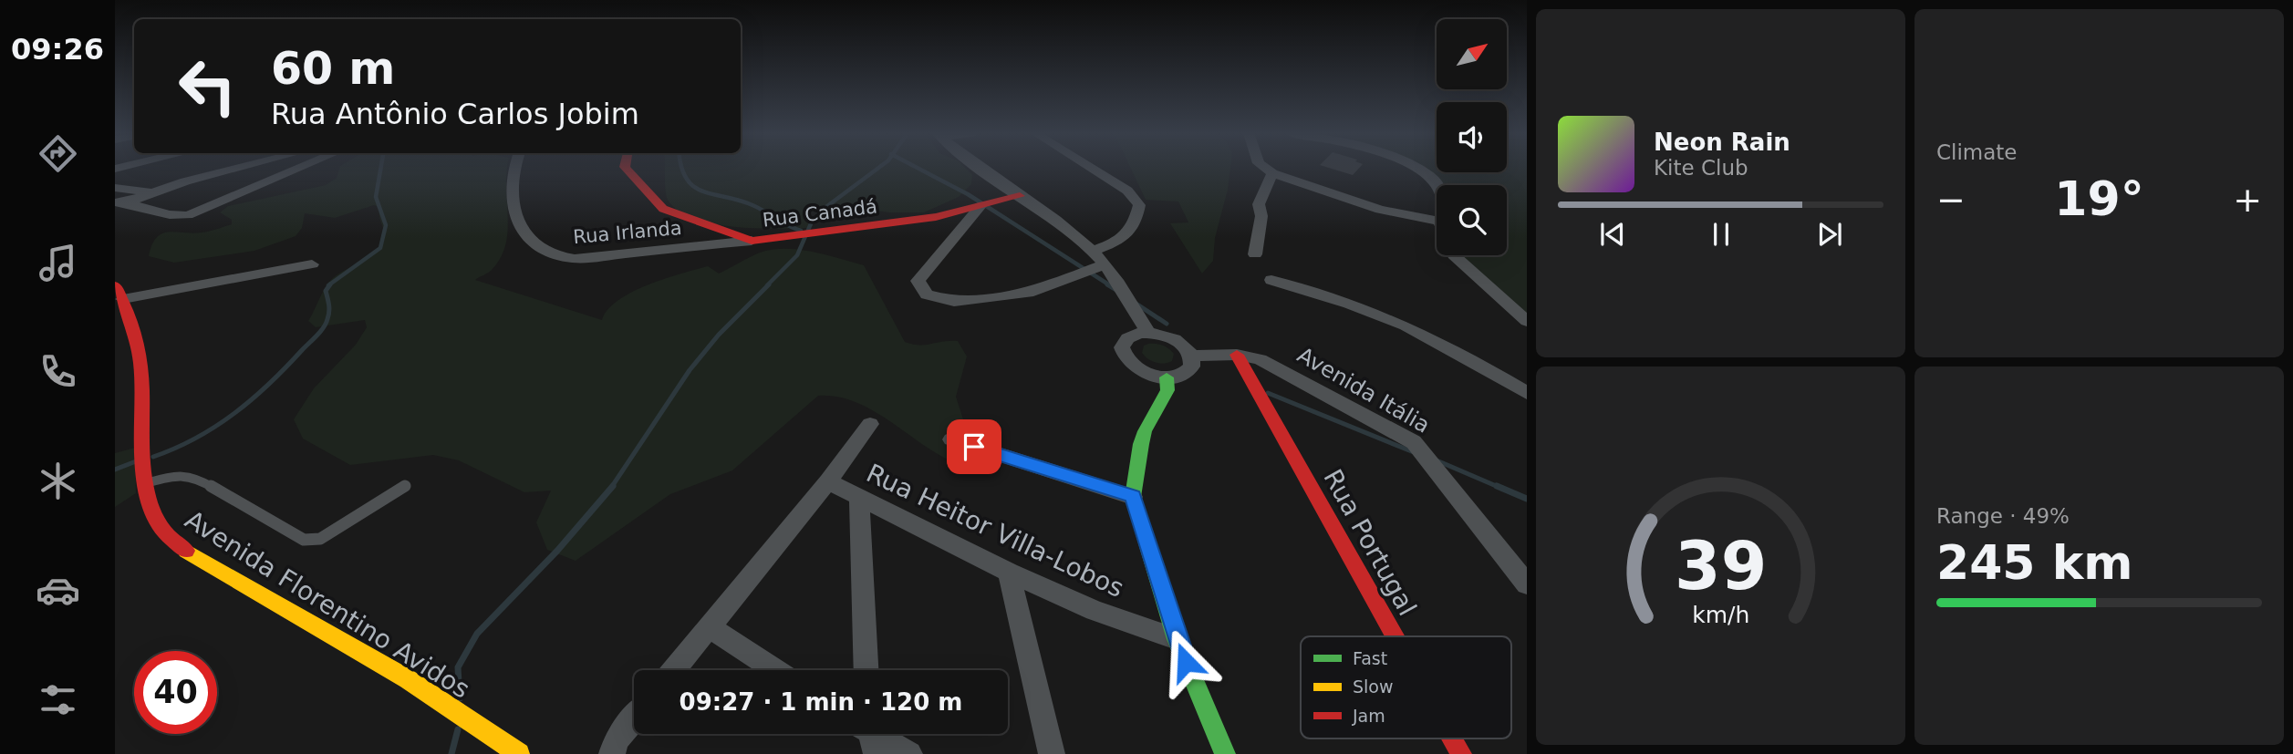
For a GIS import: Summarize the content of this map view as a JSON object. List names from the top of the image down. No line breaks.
{"streets":{"street":["Rua Canadá","Rua Irlanda","Avenida Itália","Rua Heitor Villa-Lobos","Rua Portugal","Avenida Florentino Avidos"]},"crossings":[["Rua Canadá","Rua Irlanda"],["Avenida Itália","Rua Portugal"]],"legend":["Fast","Slow","Jam"],"north":"top right","page":{"tabs":"09:26","tile":["Climate",["Range · 49%","245 km"]],"turn":["60 m","Rua Antônio Carlos Jobim"],"song":["Neon Rain","Kite Club"],"heat":["−","19°","+"],"limit":"40","trip":"09:27 · 1 min · 120 m","gauge":["39","km/h"]}}
